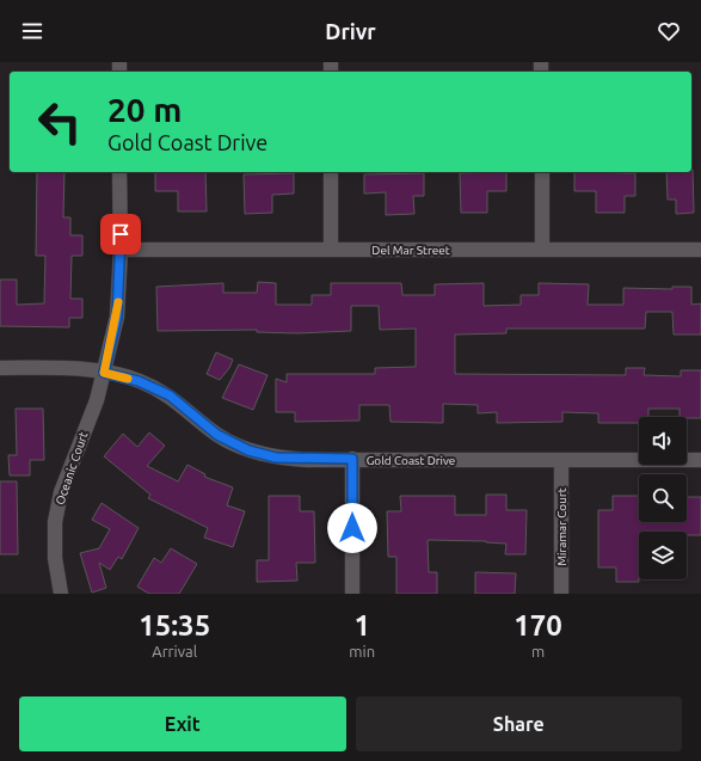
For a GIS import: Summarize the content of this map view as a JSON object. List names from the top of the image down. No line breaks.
{"streets":{"street":["Del Mar Street","Gold Coast Drive","Oceanic Court","Miramar Court"]},"crossings":[["Del Mar Street","Oceanic Court"],["Gold Coast Drive","Oceanic Court"],["Gold Coast Drive","Miramar Court"]],"page":{"header":"Drivr","turn":["20 m","Gold Coast Drive"],"eta":["15:35","Arrival","1","min","170","m"],"buttons":["Exit","Share"]}}
